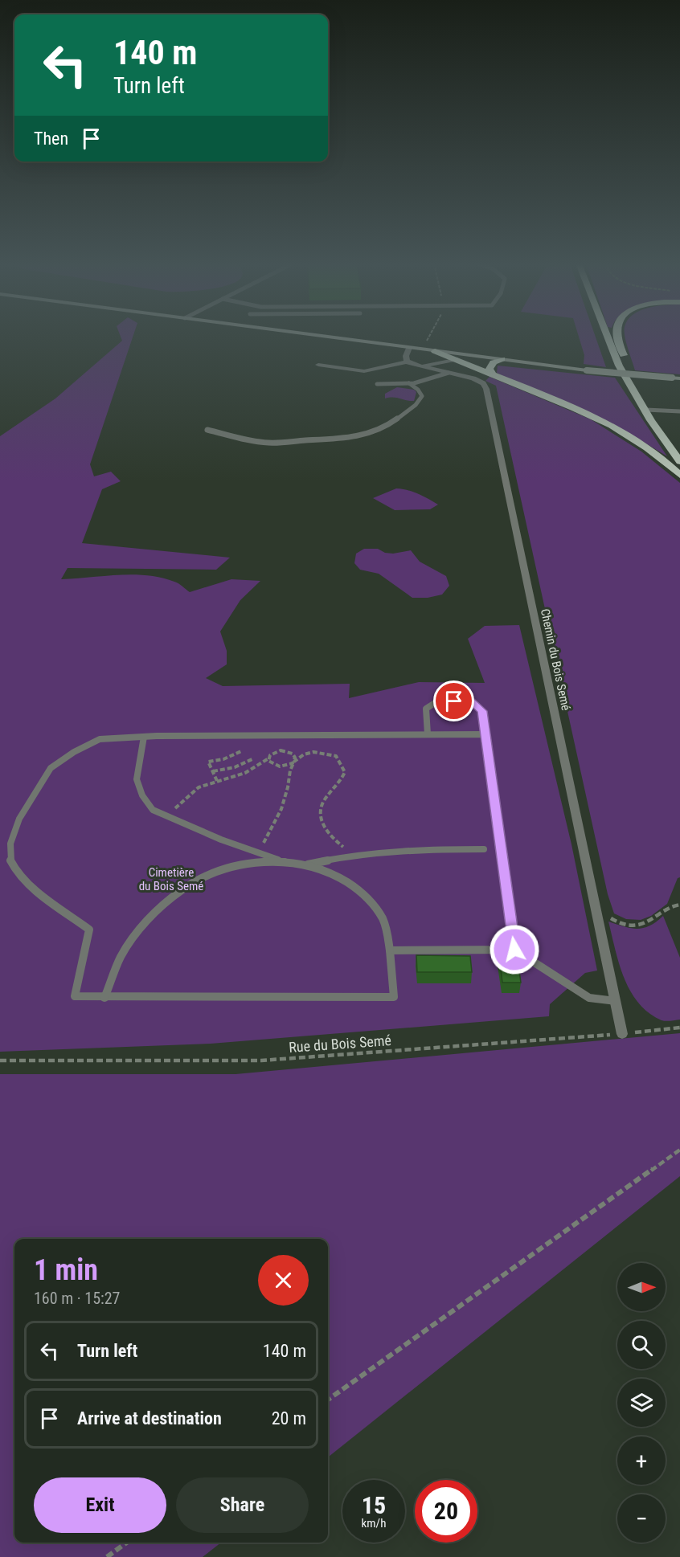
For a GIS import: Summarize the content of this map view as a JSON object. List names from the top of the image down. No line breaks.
{"streets":{"street":["Chemin du Bois Semé"],"path":["Rue du Bois Semé"]},"crossings":[["Chemin du Bois Semé","Rue du Bois Semé"]],"parks":["Cimetière du Bois Semé"],"north":"right","page":{"turn":["140 m","Turn left"],"then":"Then","heading":["1 min","160 m · 15:27"],"map_buttons":["+","−"],"list":[{"name":"Turn left","value":"140 m"},{"name":"Arrive at destination","value":"20 m"}],"buttons":["Exit","Share"],"speed":"15 km/h","limit":"20"}}
